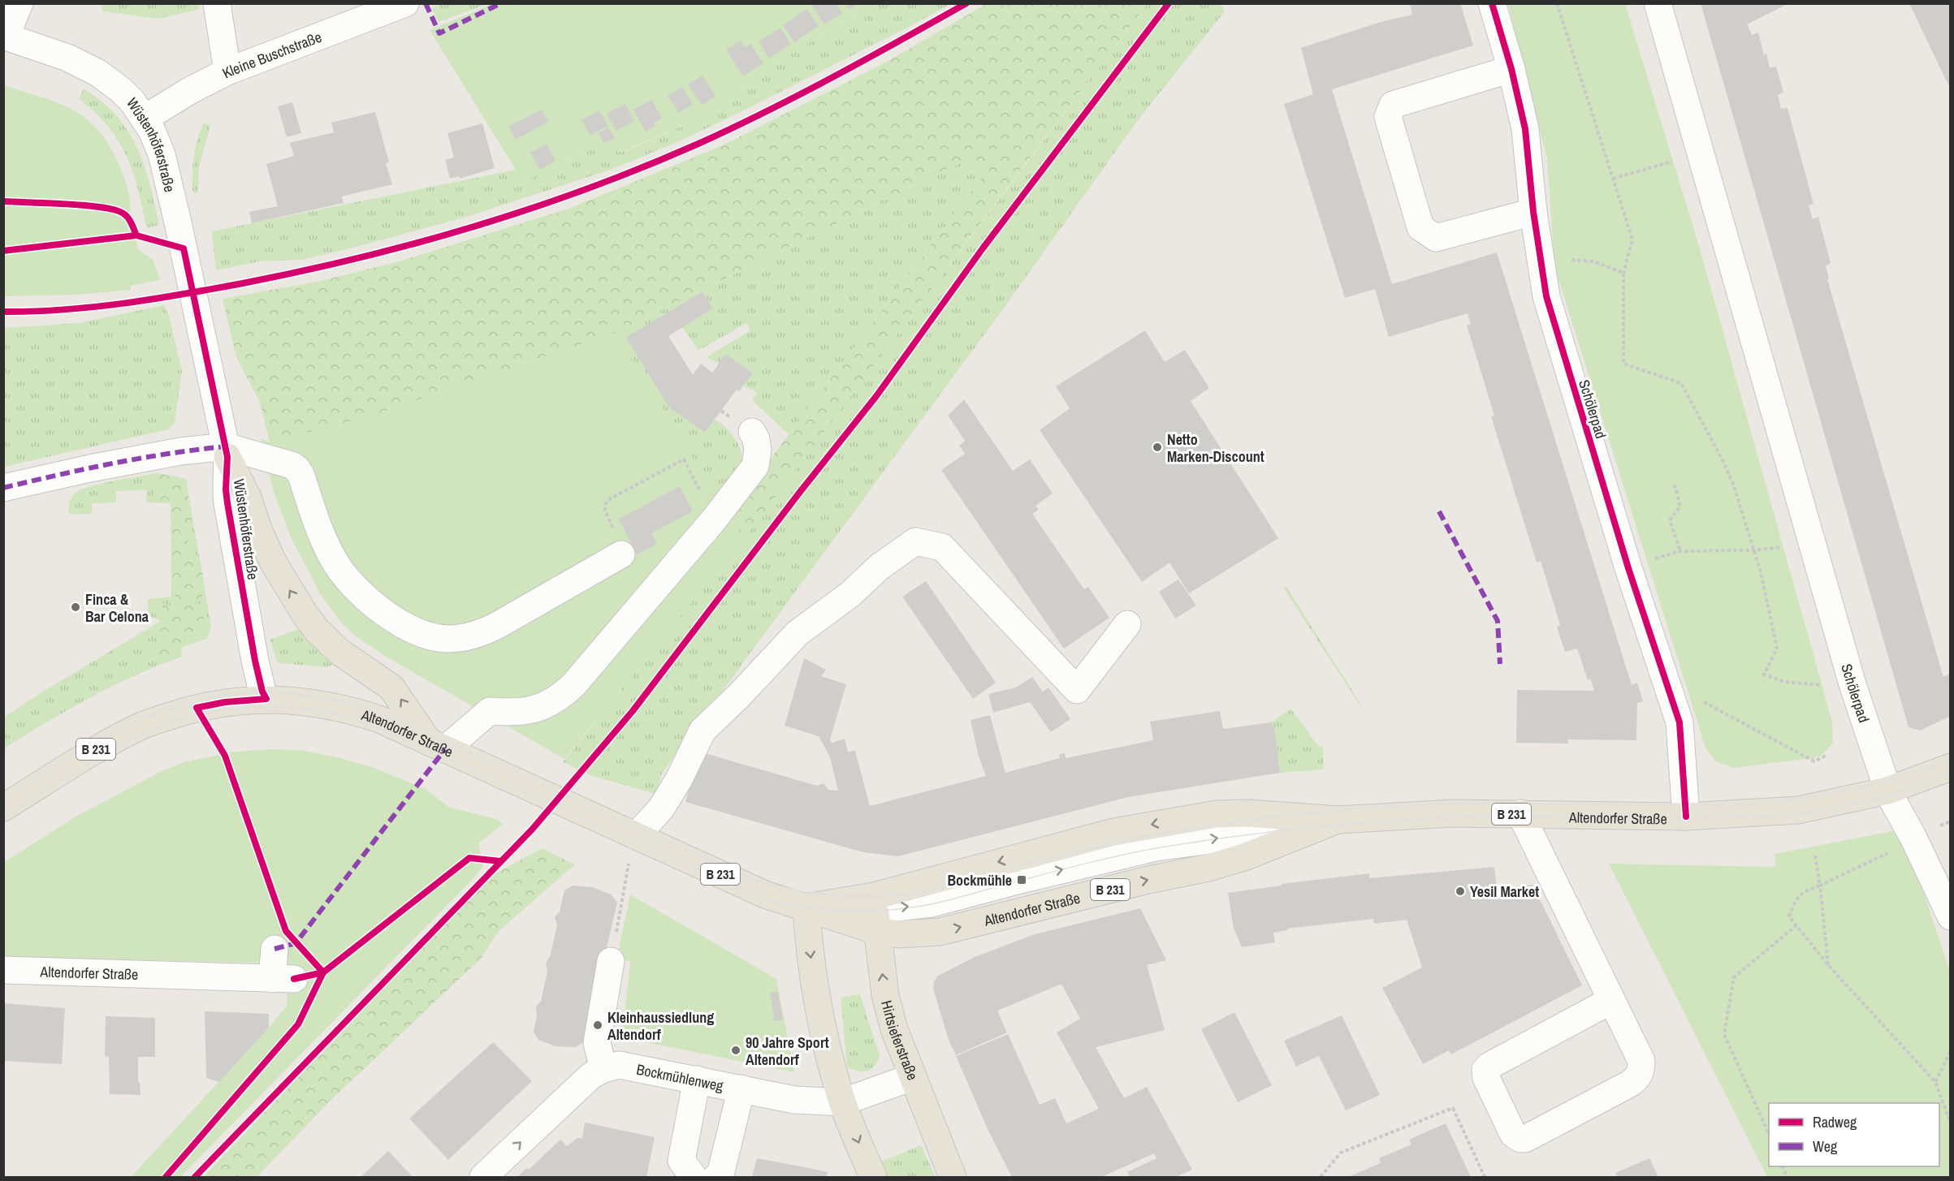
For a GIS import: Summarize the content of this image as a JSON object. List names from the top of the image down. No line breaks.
{"streets":{"main road":["Altendorfer Straße","B 231","Hirtsieferstraße"],"street":["Kleine Buschstraße","Wüstenhöferstraße","Schölerpad","Bockmühlenweg"]},"crossings":[["Kleine Buschstraße","Wüstenhöferstraße"],["Wüstenhöferstraße","Altendorfer Straße"],["Schölerpad","Altendorfer Straße"],["Altendorfer Straße","Hirtsieferstraße"],["Hirtsieferstraße","Bockmühlenweg"]],"places":{"other":["Netto Marken-Discount","Finca & Bar Celona","Yesil Market","Kleinhaussiedlung Altendorf","90 Jahre Sport Altendorf"],"transit":["Bockmühle"]},"legend":["Radweg","Weg"]}
